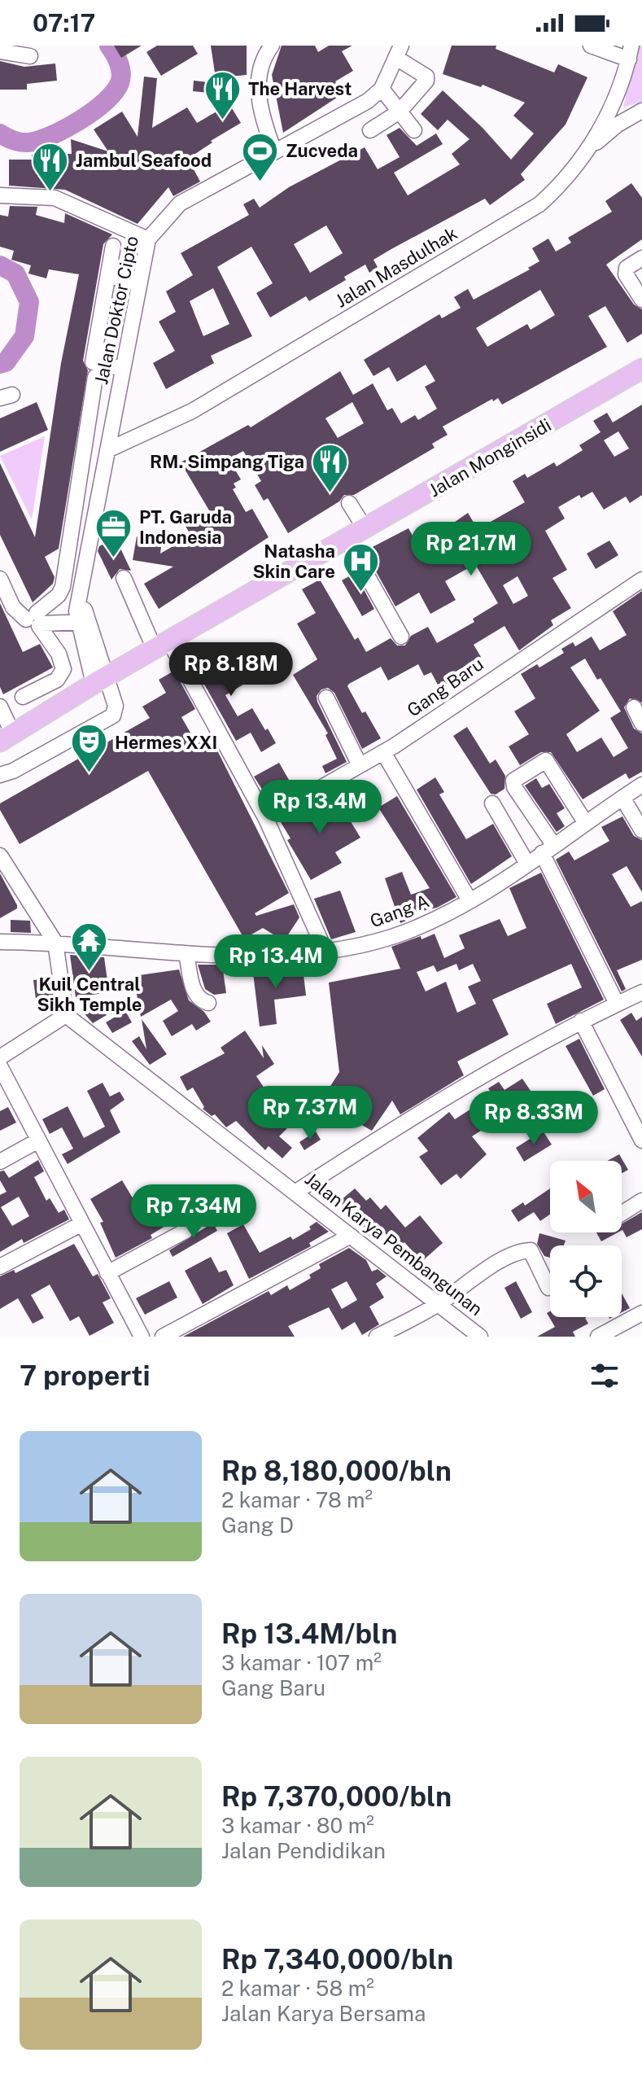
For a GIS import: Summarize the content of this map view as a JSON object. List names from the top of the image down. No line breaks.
{"streets":{"main road":["Jalan Monginsidi"],"street":["Jalan Masdulhak","Jalan Doktor Cipto","Gang Baru","Gang A","Jalan Karya Pembangunan"]},"crossings":[["Jalan Masdulhak","Jalan Doktor Cipto"],["Jalan Doktor Cipto","Jalan Monginsidi"]],"places":{"restaurant":["The Harvest","Jambul Seafood","RM. Simpang Tiga"],"sports":["Zucveda"],"office":["PT. Garuda Indonesia"],"hospital":["Natasha Skin Care"],"theatre":["Hermes XXI"],"temple":["Kuil Central Sikh Temple"]},"north":"top left","page":{"status":"07:17","price":["Rp 21.7M","Rp 8.18M","Rp 13.4M","Rp 13.4M","Rp 7.37M","Rp 8.33M","Rp 7.34M"],"heading":"7 properti","list":[{"name":"Rp 8,180,000/bln","note":"2 kamar · 78 m² · Gang D"},{"name":"Rp 13.4M/bln","note":"3 kamar · 107 m² · Gang Baru"},{"name":"Rp 7,370,000/bln","note":"3 kamar · 80 m² · Jalan Pendidikan"},{"name":"Rp 7,340,000/bln","note":"2 kamar · 58 m² · Jalan Karya Bersama"}]}}
